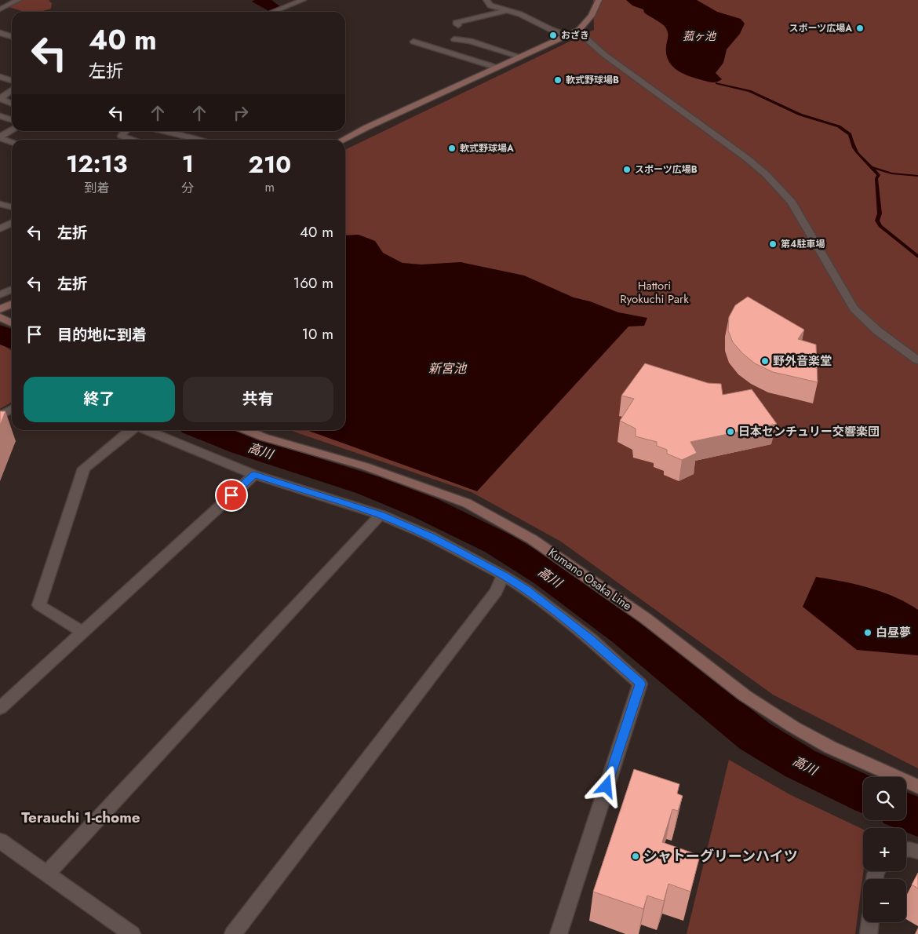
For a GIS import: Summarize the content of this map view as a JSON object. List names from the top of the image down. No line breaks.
{"streets":{"street":["Kumano Osaka Line"]},"districts":["Terauchi 1-chome"],"water":["菰ヶ池","新宮池","高川"],"parks":["Hattori Ryokuchi Park"],"places":["スポーツ広場A","おざき","軟式野球場B","軟式野球場A","スポーツ広場B","第4駐車場","野外音楽堂","日本センチュリー交響楽団","白昼夢","シャトーグリーンハイツ"],"page":{"turn":["40 m","左折"],"eta":["12:13","到着","1","分","210","m"],"list":[{"name":"左折","value":"40 m"},{"name":"左折","value":"160 m"},{"name":"目的地に到着","value":"10 m"}],"buttons":["終了","共有"],"map_buttons":["+","−"]}}
